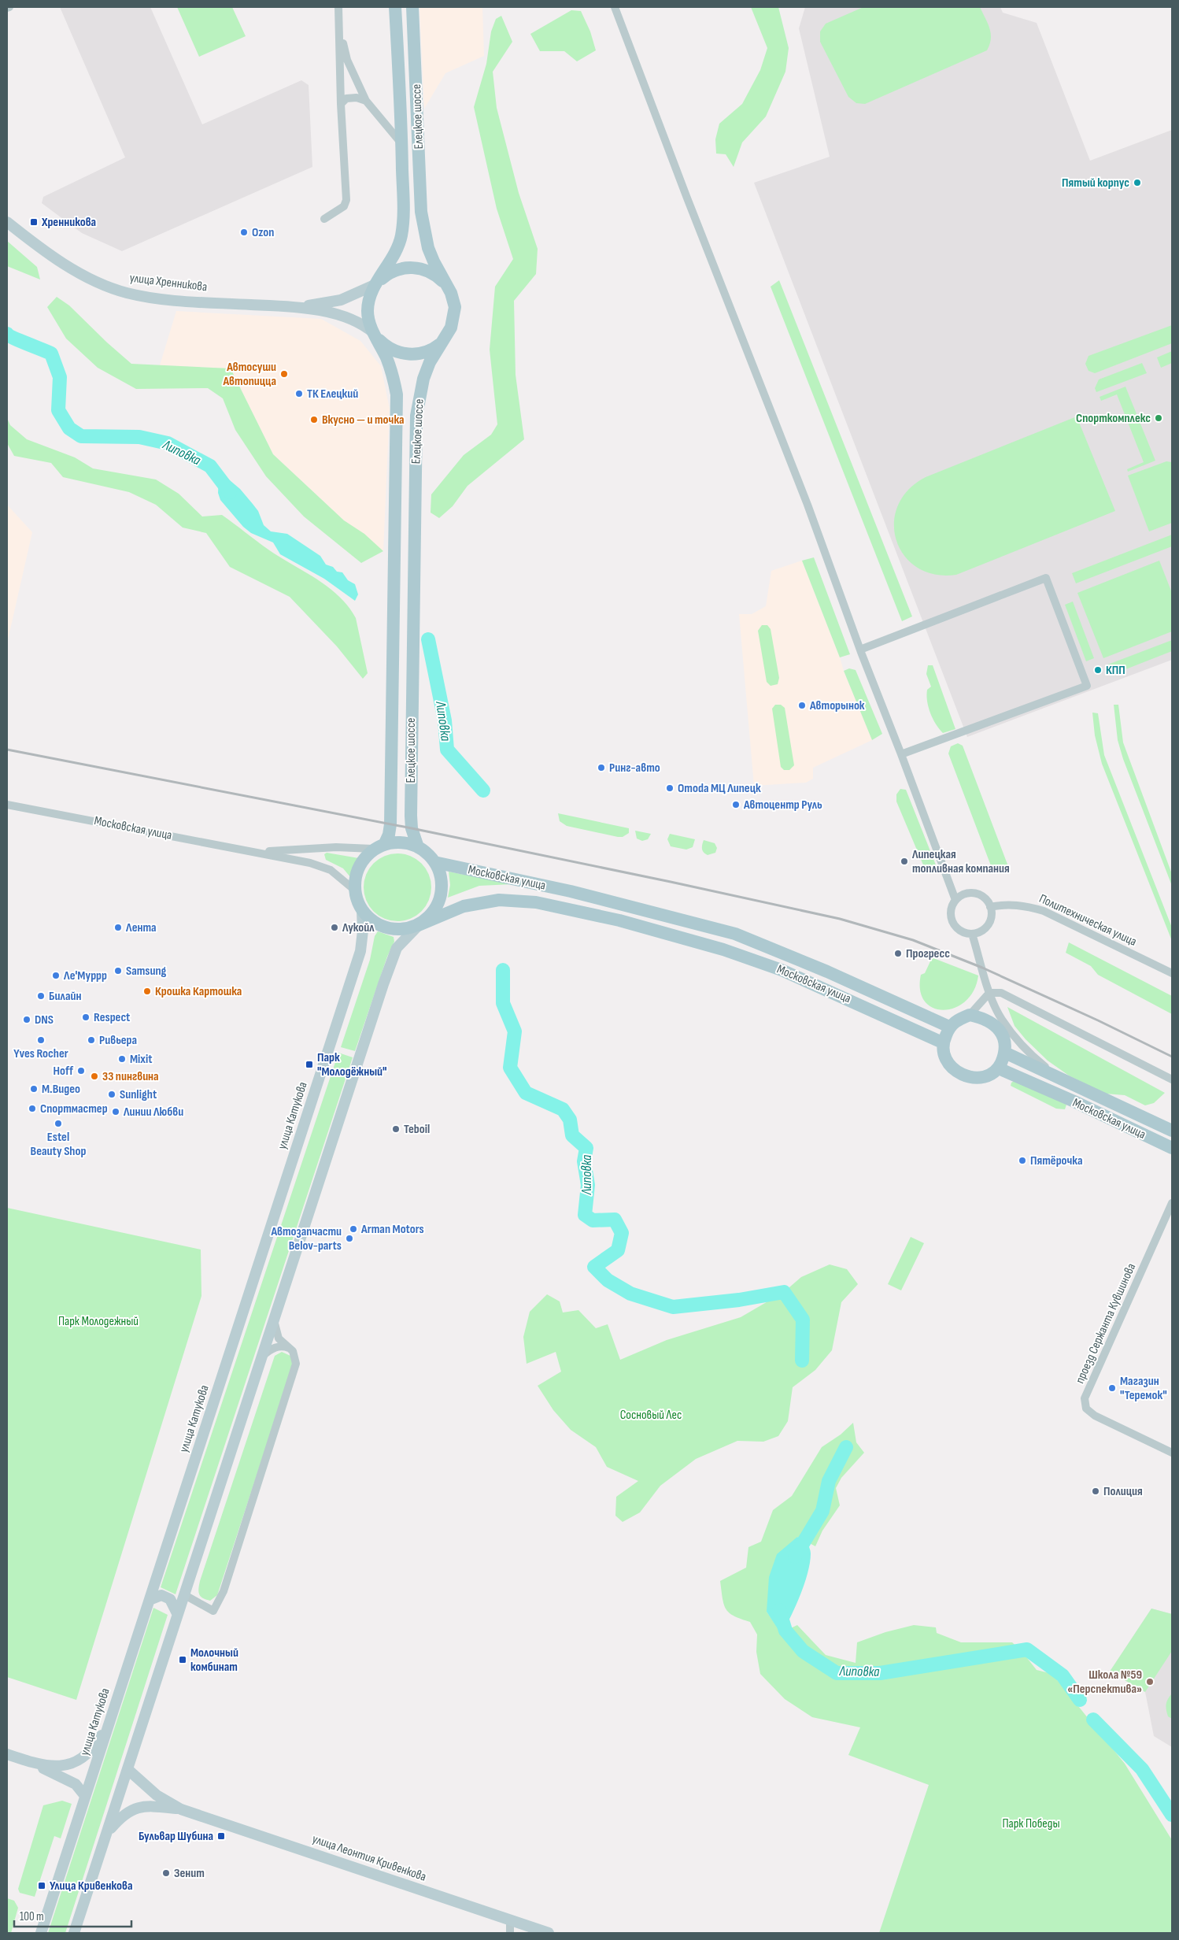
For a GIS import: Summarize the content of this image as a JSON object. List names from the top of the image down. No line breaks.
{"streets":{"main road":["Елецкое шоссе","улица Хренникова","Московская улица","улица Катукова","улица Леонтия Кривенкова"],"street":["Политехническая улица","проезд Сержанта Кувшинова"]},"crossings":[["Елецкое шоссе","Московская улица"],["Елецкое шоссе","улица Катукова"],["Московская улица","улица Катукова"]],"water":["Липовка"],"parks":["Парк Молодежный","Сосновый Лес","Парк Победы"],"places":{"other":["Пятый корпус","Ozon","Автосуши Автопицца","ТК Елецкий","Спорткомплекс","Вкусно — и точка","КПП","Авторынок","Ринг-авто","Omoda МЦ Липецк","Автоцентр Руль","Липецкая топливная компания","Лента","Лукойл","Прогресс","Samsung","Ле'Муррр","Крошка Картошка","Билайн","Respect","DNS","Yves Rocher","Ривьера","Mixit","Hoff","33 пингвина","М.Видео","Sunlight","Спортмастер","Линии Любви","Estel Beauty Shop","Teboil","Пятёрочка","Arman Motors","Автозапчасти Belov-parts","Магазин \"Теремок\"","Полиция","Школа №59 «Перспектива»","Зенит"],"transit":["Хренникова","Парк \"Молодёжный\"","Молочный комбинат","Бульвар Шубина","Улица Кривенкова"]},"scale_bar":"100 m"}
